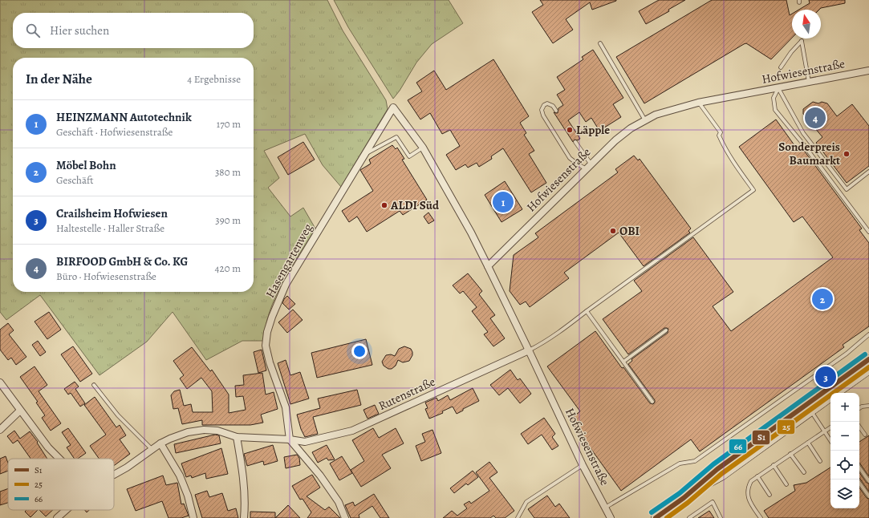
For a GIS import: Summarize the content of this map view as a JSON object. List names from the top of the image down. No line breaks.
{"streets":{"street":["Hofwiesenstraße","Hasengartenweg","Rutenstraße"]},"crossings":[["Hofwiesenstraße","Rutenstraße"],["Hasengartenweg","Rutenstraße"]],"places":["Läpple","Sonderpreis Baumarkt","ALDI Süd","OBI"],"lines":["transit line 66","transit line S1","transit line 25"],"legend":["S1","25","66"],"north":"top","page":{"search":"Hier suchen","heading":["In der Nähe","4 Ergebnisse"],"list":[{"mark":"1","name":"HEINZMANN Autotechnik","note":"Geschäft · Hofwiesenstraße","value":"170 m"},{"mark":"2","name":"Möbel Bohn","note":"Geschäft","value":"380 m"},{"mark":"3","name":"Crailsheim Hofwiesen","note":"Haltestelle · Haller Straße","value":"390 m"},{"mark":"4","name":"BIRFOOD GmbH & Co. KG","note":"Büro · Hofwiesenstraße","value":"420 m"}],"pins":["4","1","2","3"],"map_buttons":["+","−"]}}
